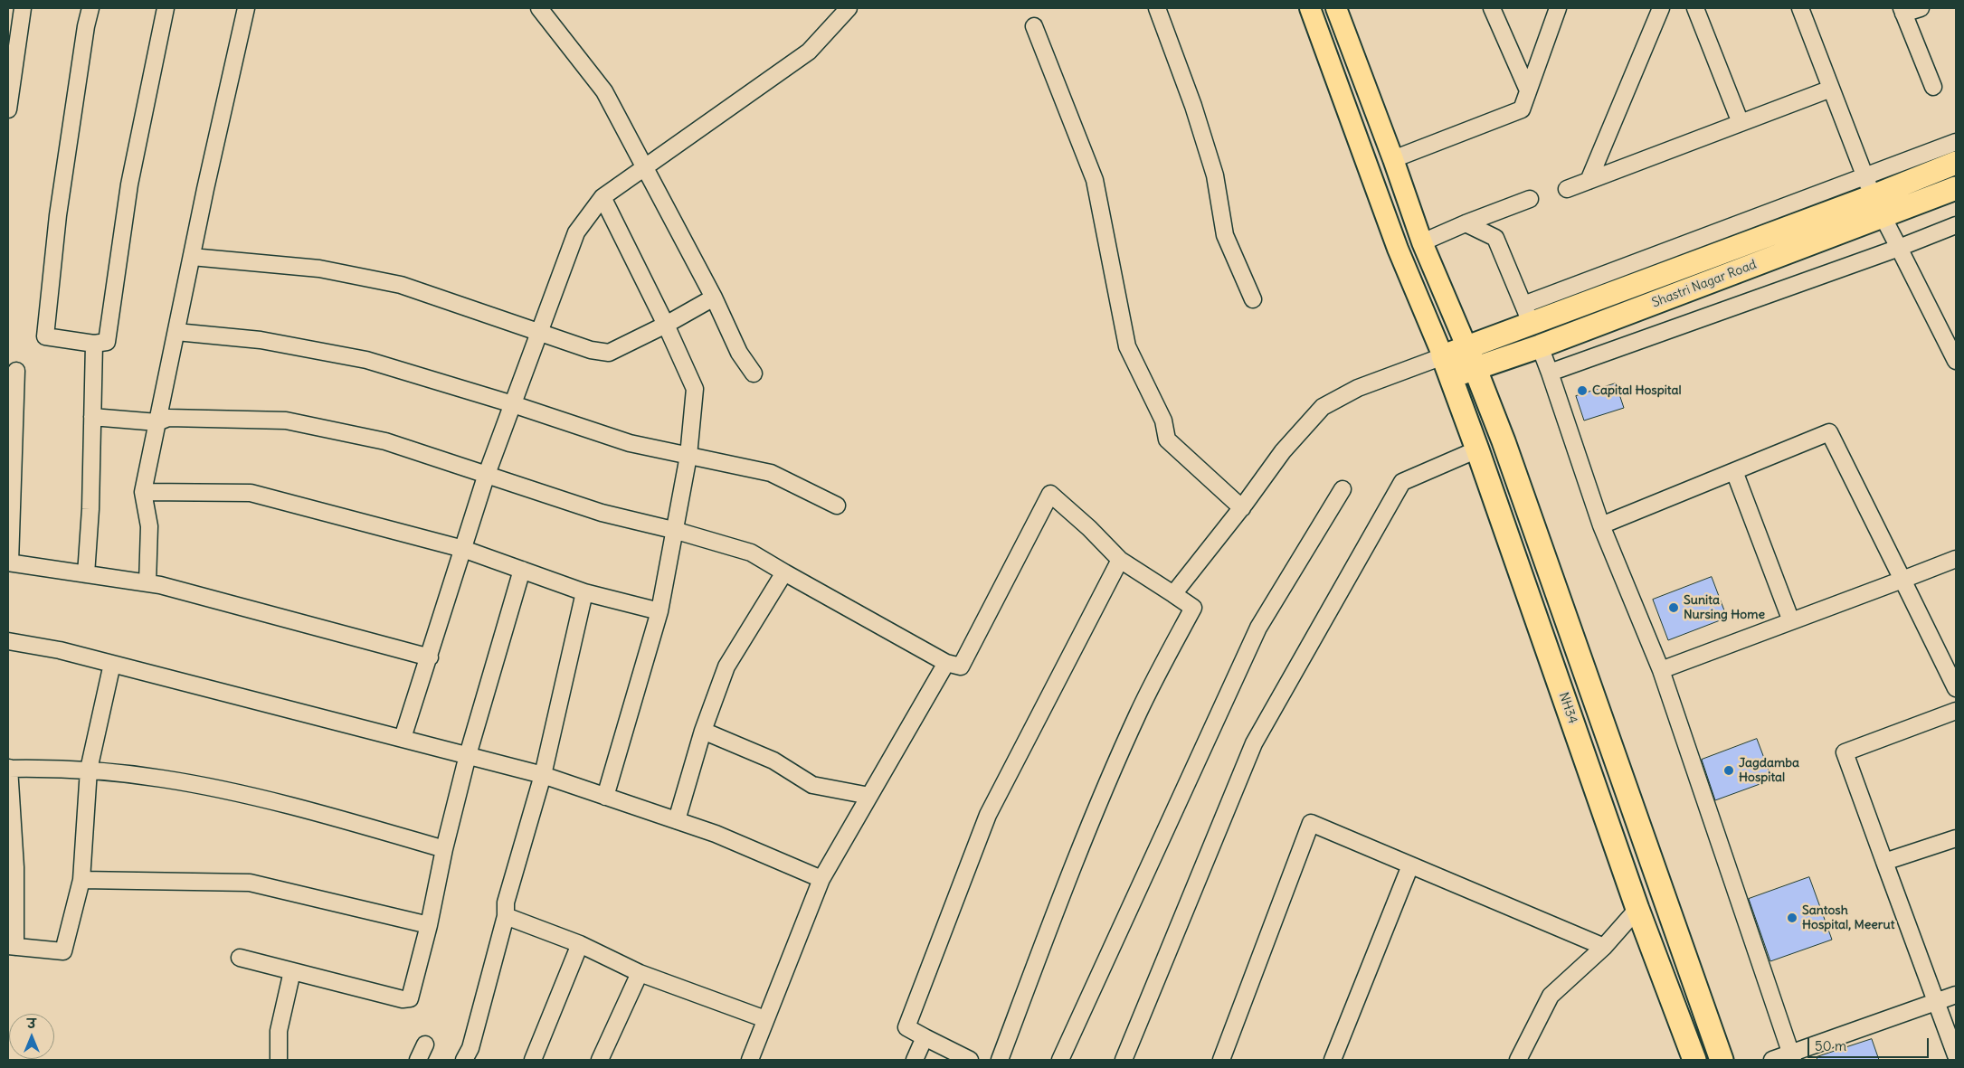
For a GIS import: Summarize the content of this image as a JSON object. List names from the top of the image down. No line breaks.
{"streets":{"highway":["Shastri Nagar Road","NH34"]},"crossings":[["Shastri Nagar Road","NH34"]],"places":["Capital Hospital","Sunita Nursing Home","Jagdamba Hospital","Santosh Hospital, Meerut"],"scale_bar":"50 m","north":"top"}
